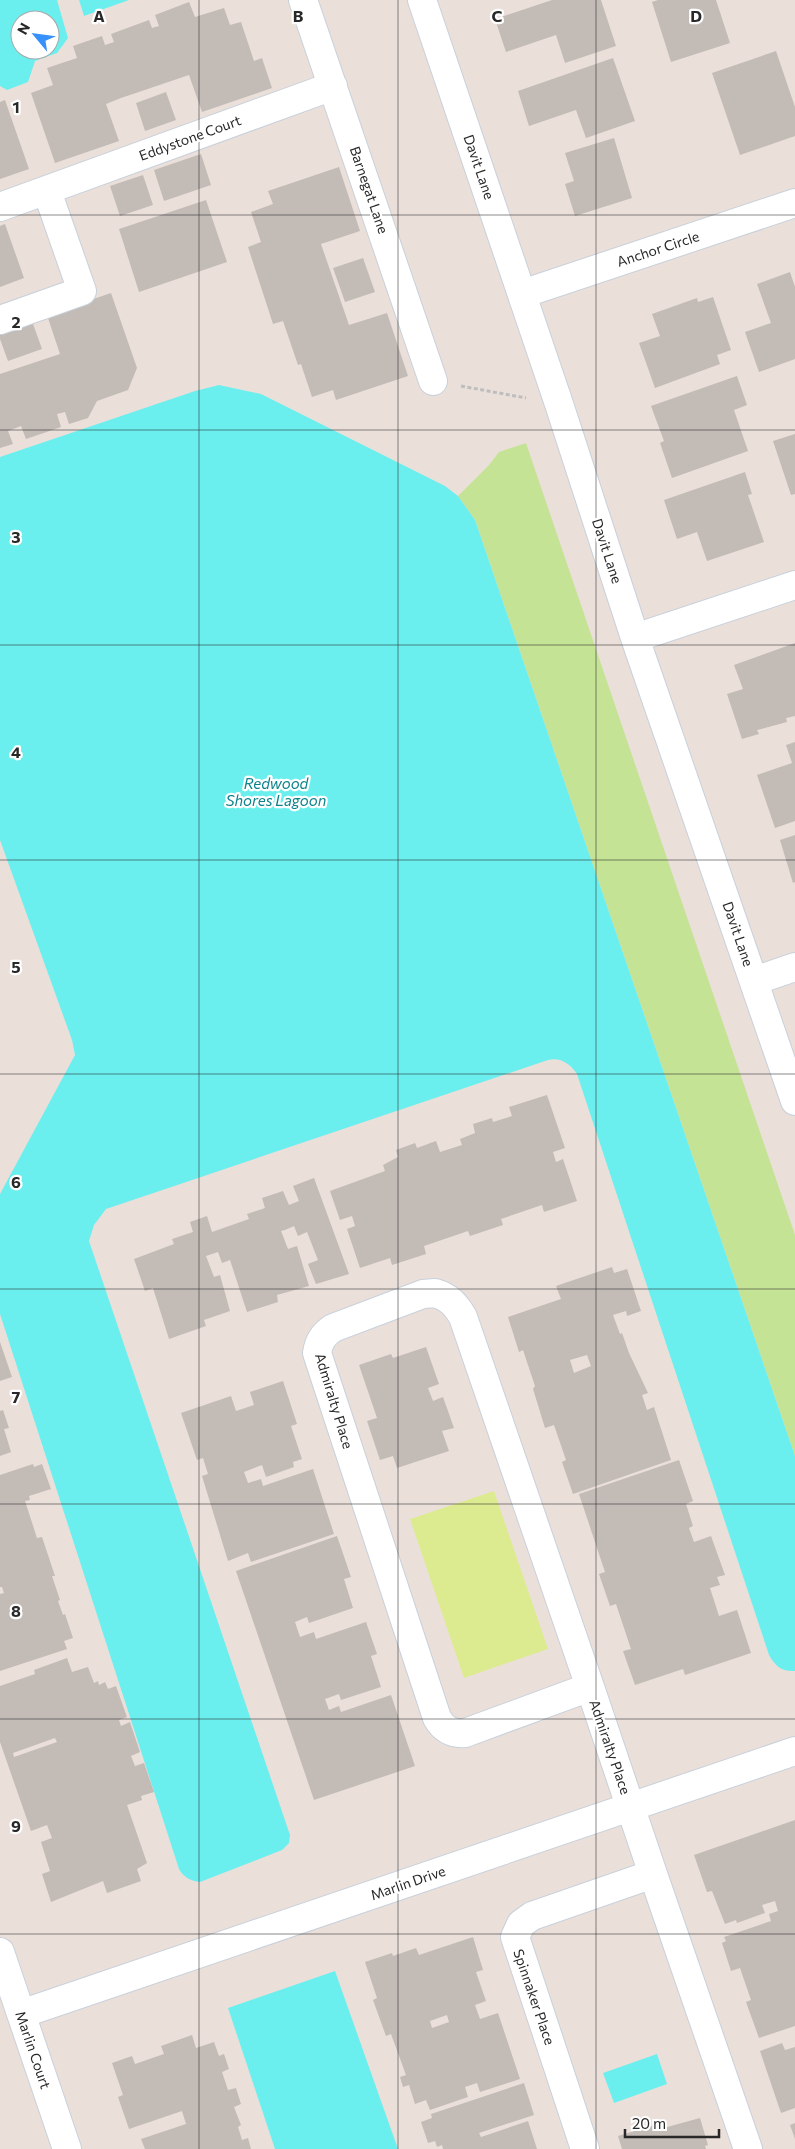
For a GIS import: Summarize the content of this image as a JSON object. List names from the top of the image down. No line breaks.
{"streets":{"street":["Eddystone Court","Davit Lane","Barnegat Lane","Anchor Circle","Admiralty Place","Marlin Drive","Spinnaker Place","Marlin Court"]},"crossings":[["Eddystone Court","Barnegat Lane"],["Davit Lane","Anchor Circle"],["Admiralty Place","Marlin Drive"],["Marlin Drive","Marlin Court"]],"water":["Redwood Shores Lagoon"],"scale_bar":"20 m","north":"top left","grid":{"columns":["A","B","C","D"],"rows":["1","2","3","4","5","6","7","8","9"]}}
